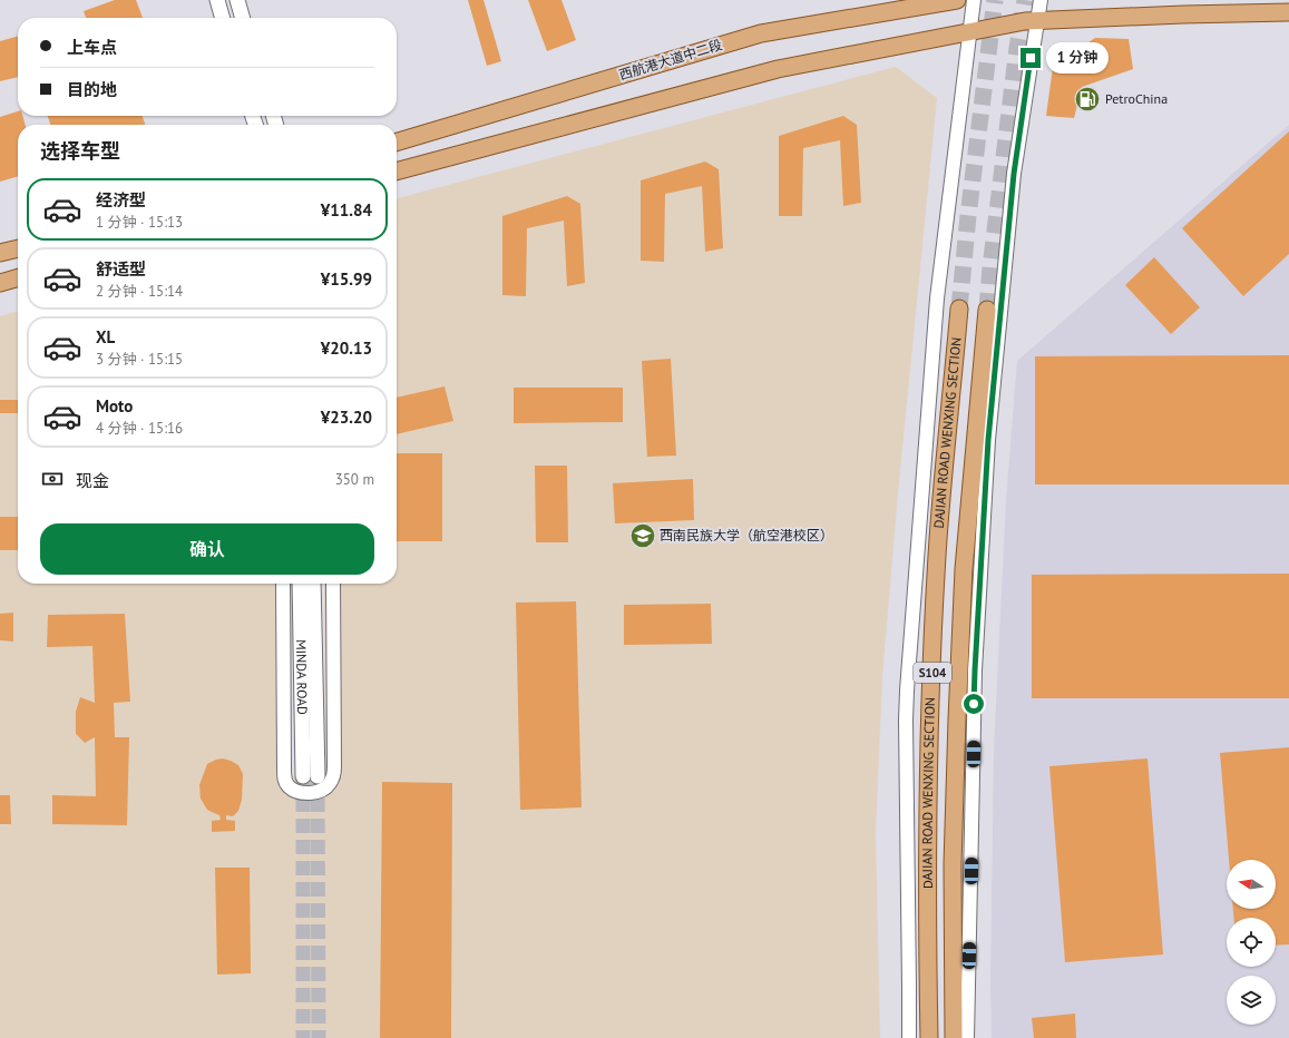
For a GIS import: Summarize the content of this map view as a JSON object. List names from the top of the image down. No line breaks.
{"streets":{"main road":["西航港大道中二段","DAJIAN ROAD WENXING SECTION","S104","MINDA ROAD"]},"places":{"fuel station":["PetroChina"],"school or university":["西南民族大学（航空港校区）"]},"north":"left","page":{"banner":["上车点","目的地"],"bubble":"1 分钟","heading":"选择车型","list":[{"name":"经济型","note":"1 分钟 · 15:13","value":"¥11.84"},{"name":"舒适型","note":"2 分钟 · 15:14","value":"¥15.99"},{"name":"XL","note":"3 分钟 · 15:15","value":"¥20.13"},{"name":"Moto","note":"4 分钟 · 15:16","value":"¥23.20"}],"pay":["现金","350 m"],"buttons":"确认"}}
